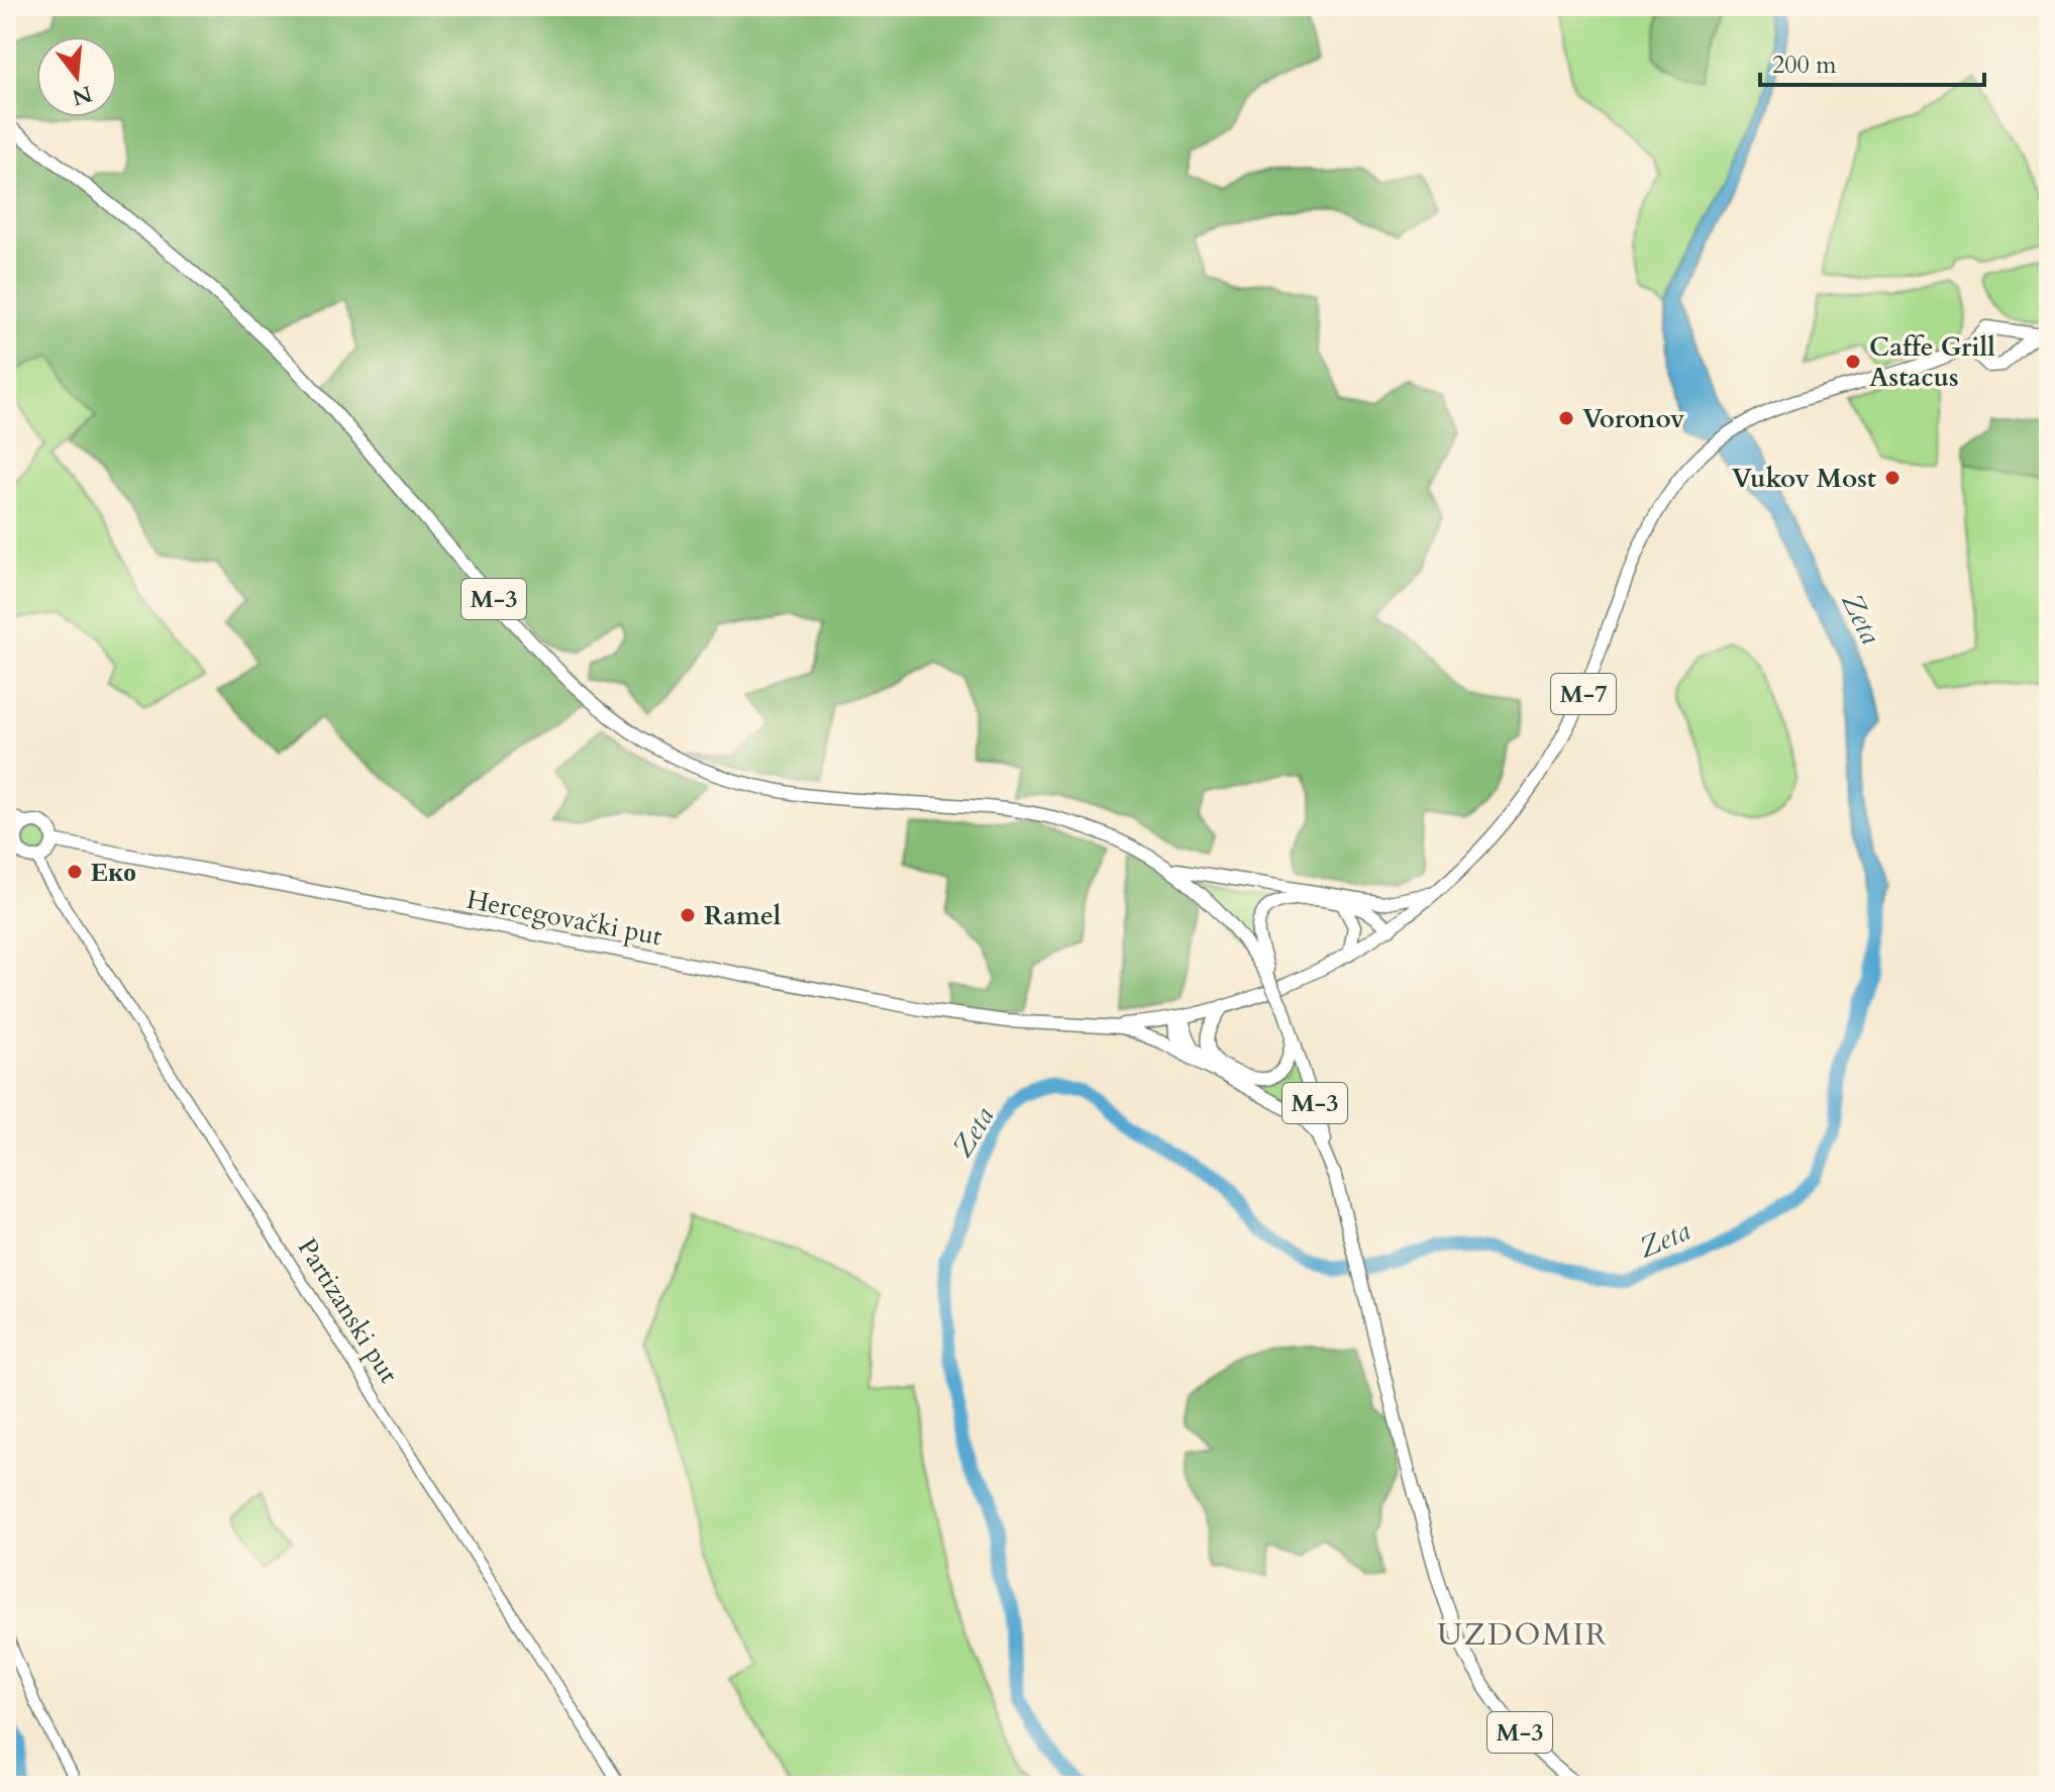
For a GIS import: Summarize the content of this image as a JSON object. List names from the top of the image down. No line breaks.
{"streets":{"main road":["M-3","M-7","Hercegovački put"],"street":["Partizanski put"]},"crossings":[["Hercegovački put","Partizanski put"]],"districts":["UZDOMIR"],"water":["Zeta"],"places":["Caffe Grill Astacus","Voronov","Vukov Most","Еко","Ramel"],"scale_bar":"200 m","north":"bottom"}
